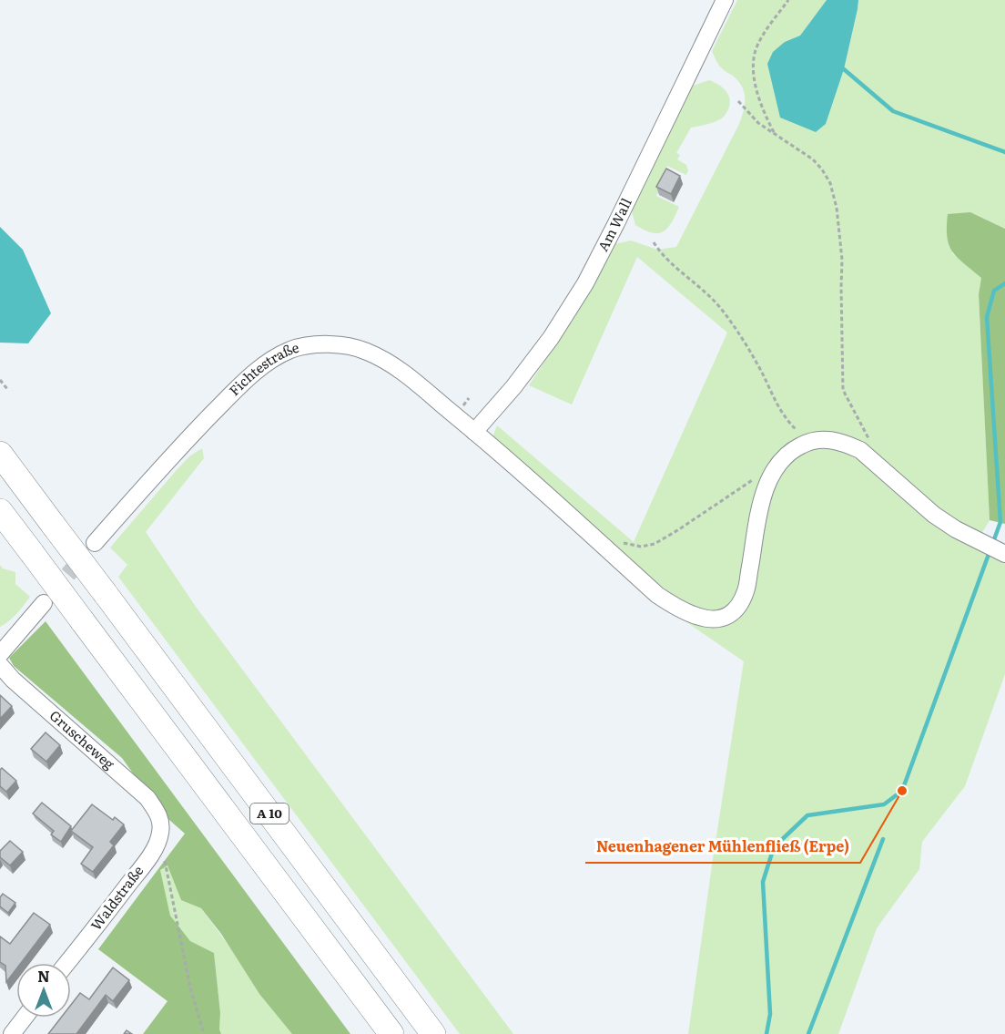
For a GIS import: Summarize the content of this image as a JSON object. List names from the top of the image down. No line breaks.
{"streets":{"highway":["A 10"],"street":["Am Wall","Fichtestraße","Gruscheweg","Waldstraße"]},"crossings":[["Am Wall","Fichtestraße"],["Gruscheweg","Waldstraße"]],"places":["Neuenhagener Mühlenfließ (Erpe)"],"north":"top"}
